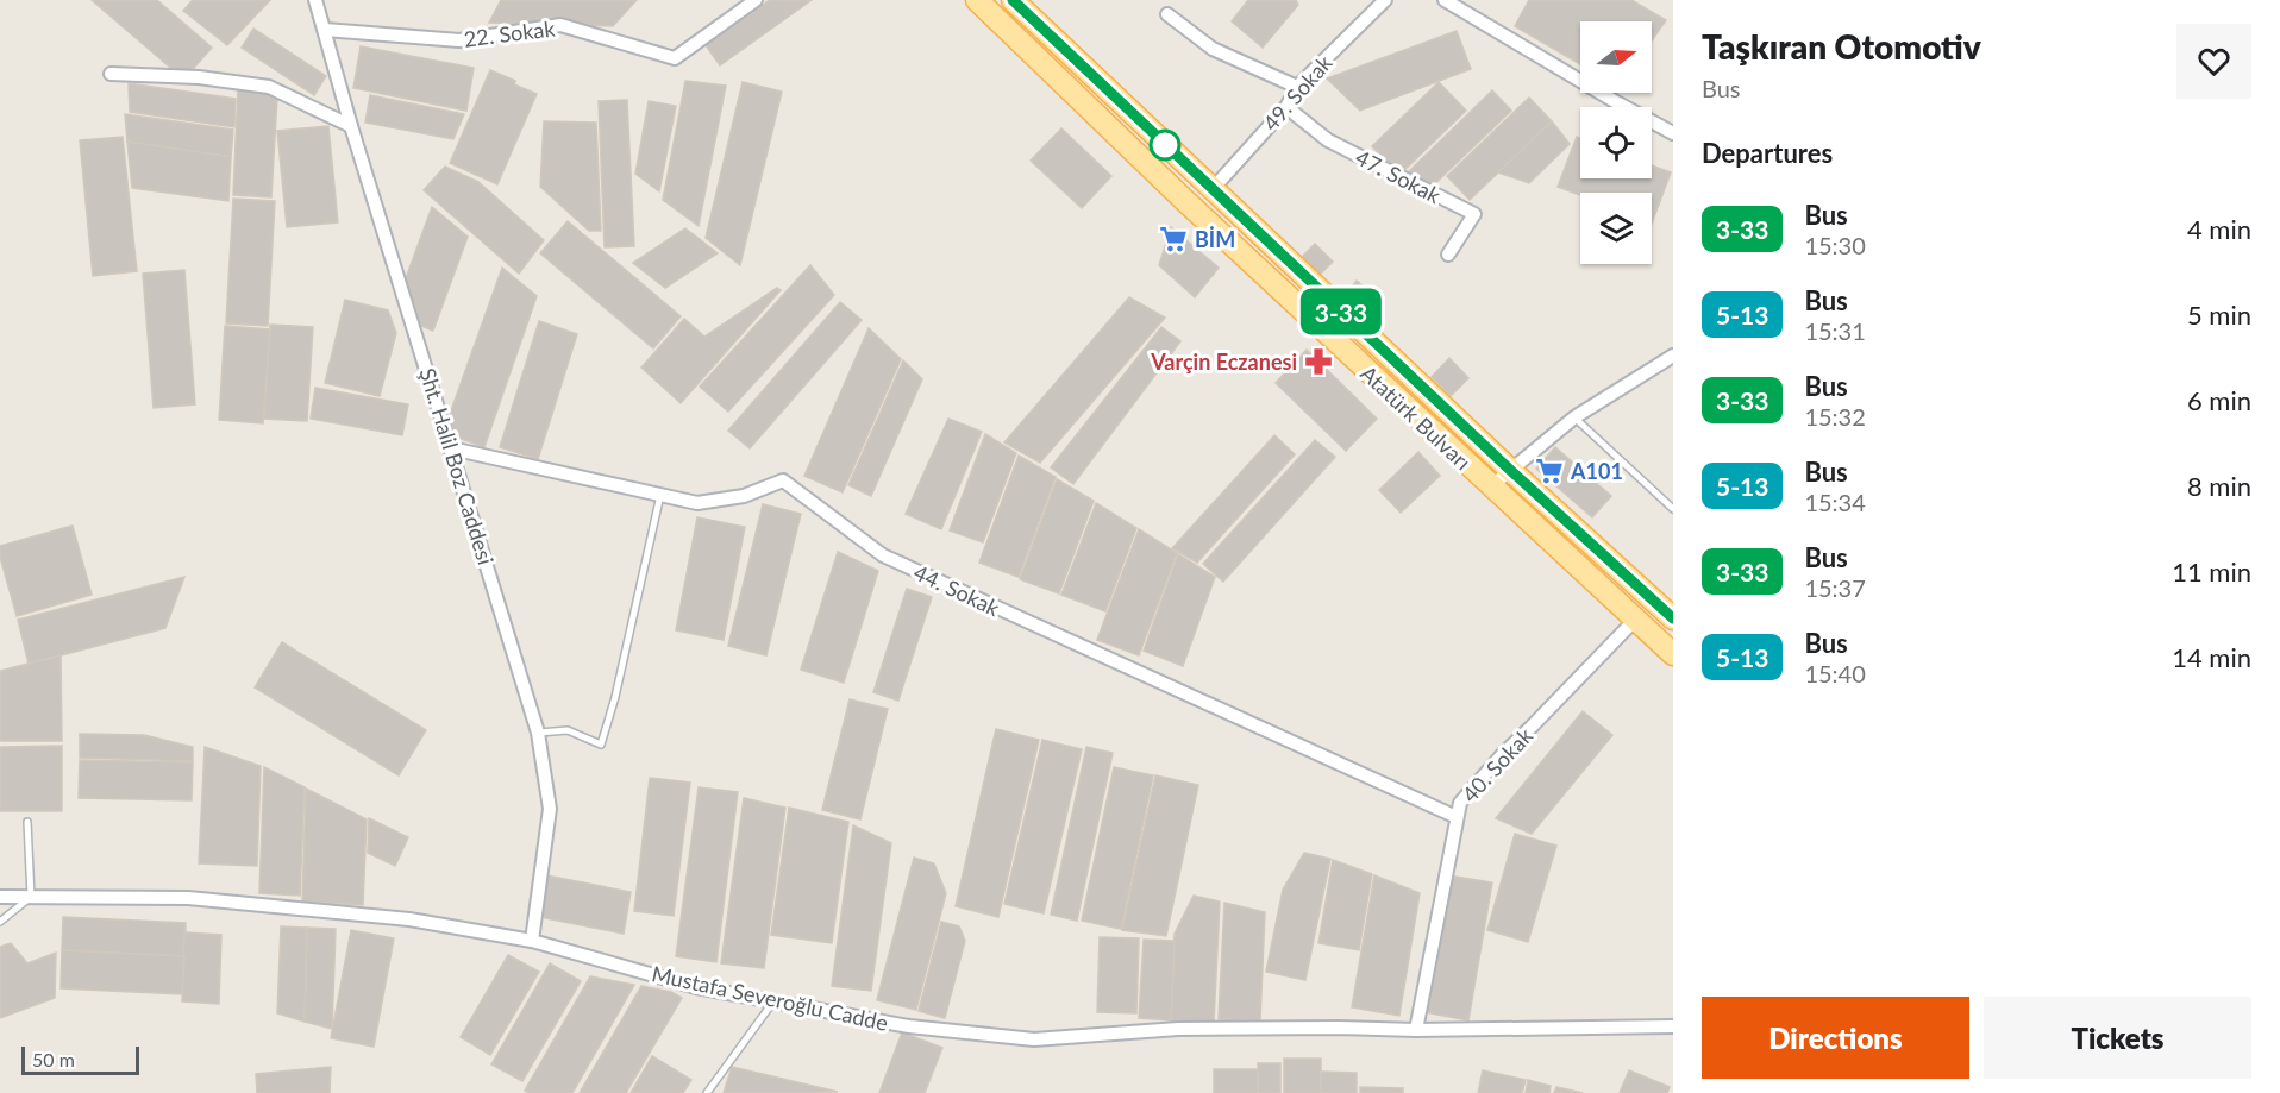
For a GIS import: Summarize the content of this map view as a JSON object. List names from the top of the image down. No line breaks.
{"streets":{"main road":["Atatürk Bulvarı"],"street":["22. Sokak","49. Sokak","47. Sokak","Şht. Halil Boz Caddesi","44. Sokak","40. Sokak","Mustafa Severoğlu Cadde"]},"crossings":[["22. Sokak","Şht. Halil Boz Caddesi"],["49. Sokak","47. Sokak"],["49. Sokak","Atatürk Bulvarı"],["Atatürk Bulvarı","40. Sokak"],["Şht. Halil Boz Caddesi","44. Sokak"],["Şht. Halil Boz Caddesi","Mustafa Severoğlu Cadde"],["44. Sokak","40. Sokak"],["40. Sokak","Mustafa Severoğlu Cadde"]],"places":{"supermarket":["BİM","A101"],"pharmacy":["Varçin Eczanesi"]},"lines":["bus line 3-33"],"scale_bar":"50 m","north":"right","page":{"on_map":"3-33","heading":[["Taşkıran Otomotiv","Bus"],"Departures"],"list":[{"mark":"3-33","name":"Bus","note":"15:30","value":"4 min"},{"mark":"5-13","name":"Bus","note":"15:31","value":"5 min"},{"mark":"3-33","name":"Bus","note":"15:32","value":"6 min"},{"mark":"5-13","name":"Bus","note":"15:34","value":"8 min"},{"mark":"3-33","name":"Bus","note":"15:37","value":"11 min"},{"mark":"5-13","name":"Bus","note":"15:40","value":"14 min"}],"buttons":["Directions","Tickets"],"scale":"50 m"}}
